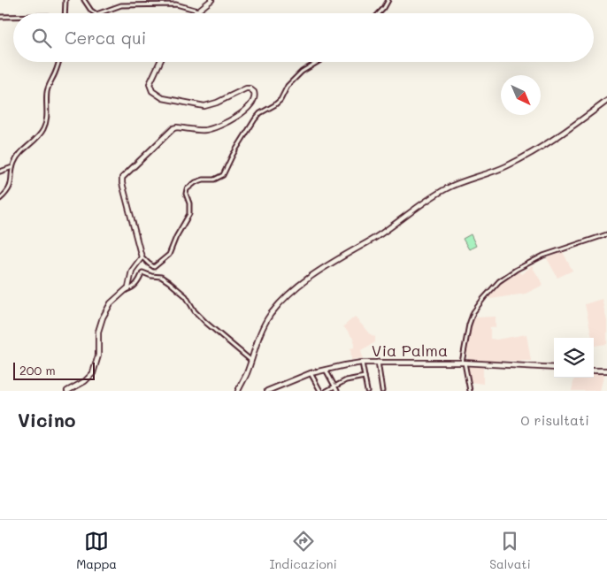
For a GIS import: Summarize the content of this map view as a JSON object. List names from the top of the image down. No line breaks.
{"streets":{"street":["Via Palma"]},"scale_bar":"200 m","north":"bottom right","page":{"search":"Cerca qui","scale":"200 m","heading":["Vicino","0 risultati"],"nav":["Mappa","Indicazioni","Salvati"]}}
